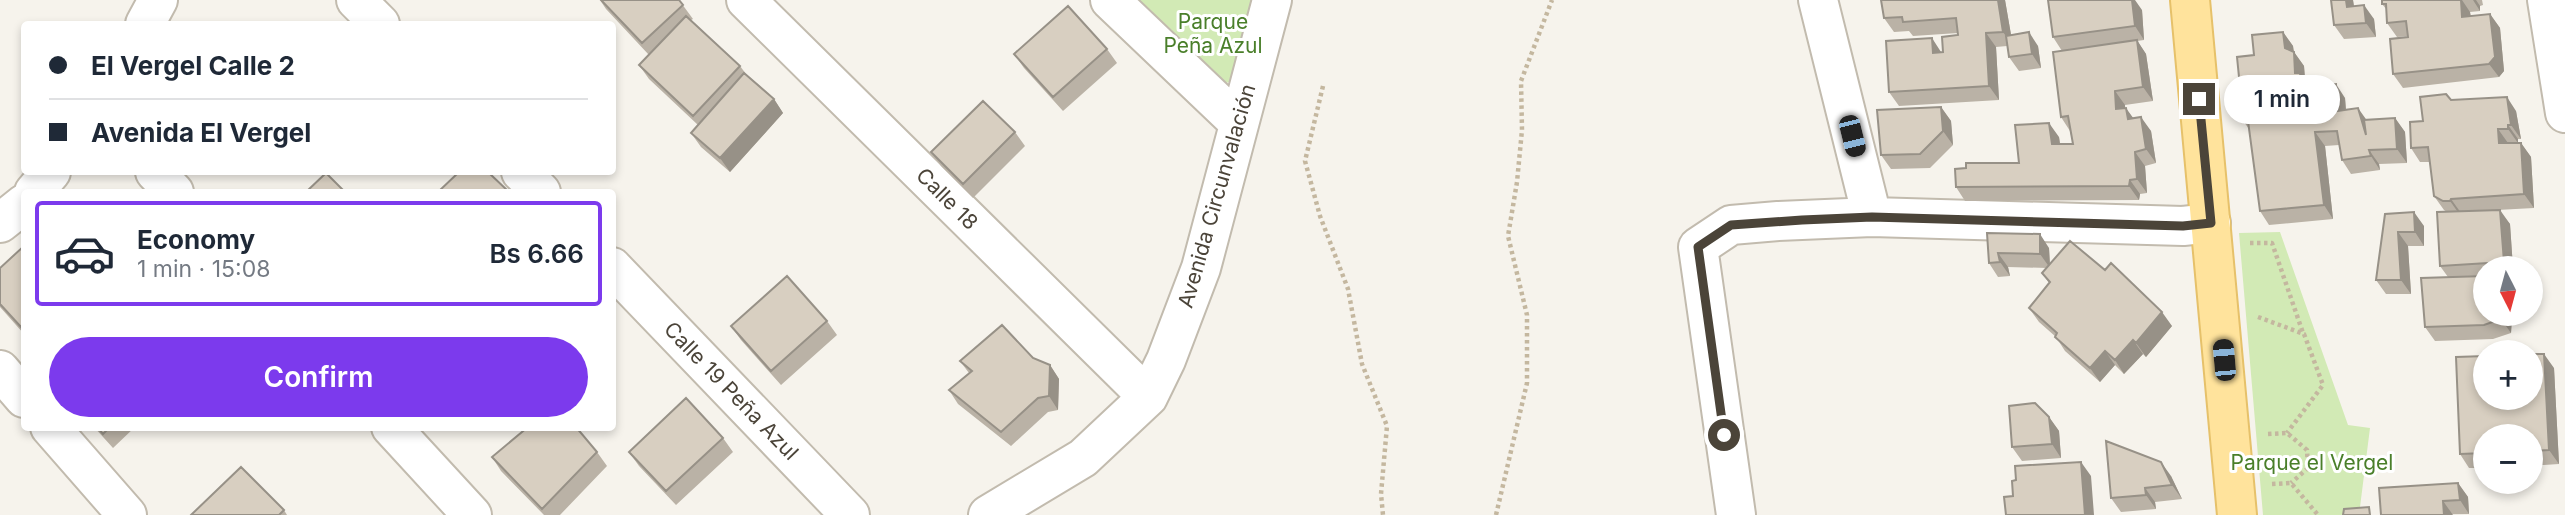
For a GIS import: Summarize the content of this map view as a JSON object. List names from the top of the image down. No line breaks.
{"streets":{"street":["Avenida Circunvalación","Calle 18","Calle 19 Peña Azul"]},"crossings":[["Avenida Circunvalación","Calle 18"]],"parks":["Parque Peña Azul","Parque el Vergel"],"north":"bottom","page":{"banner":["El Vergel Calle 2","Avenida El Vergel"],"bubble":"1 min","list":[{"name":"Economy","note":"1 min · 15:08","value":"Bs 6.66"}],"map_buttons":["+","−"],"buttons":"Confirm"}}
